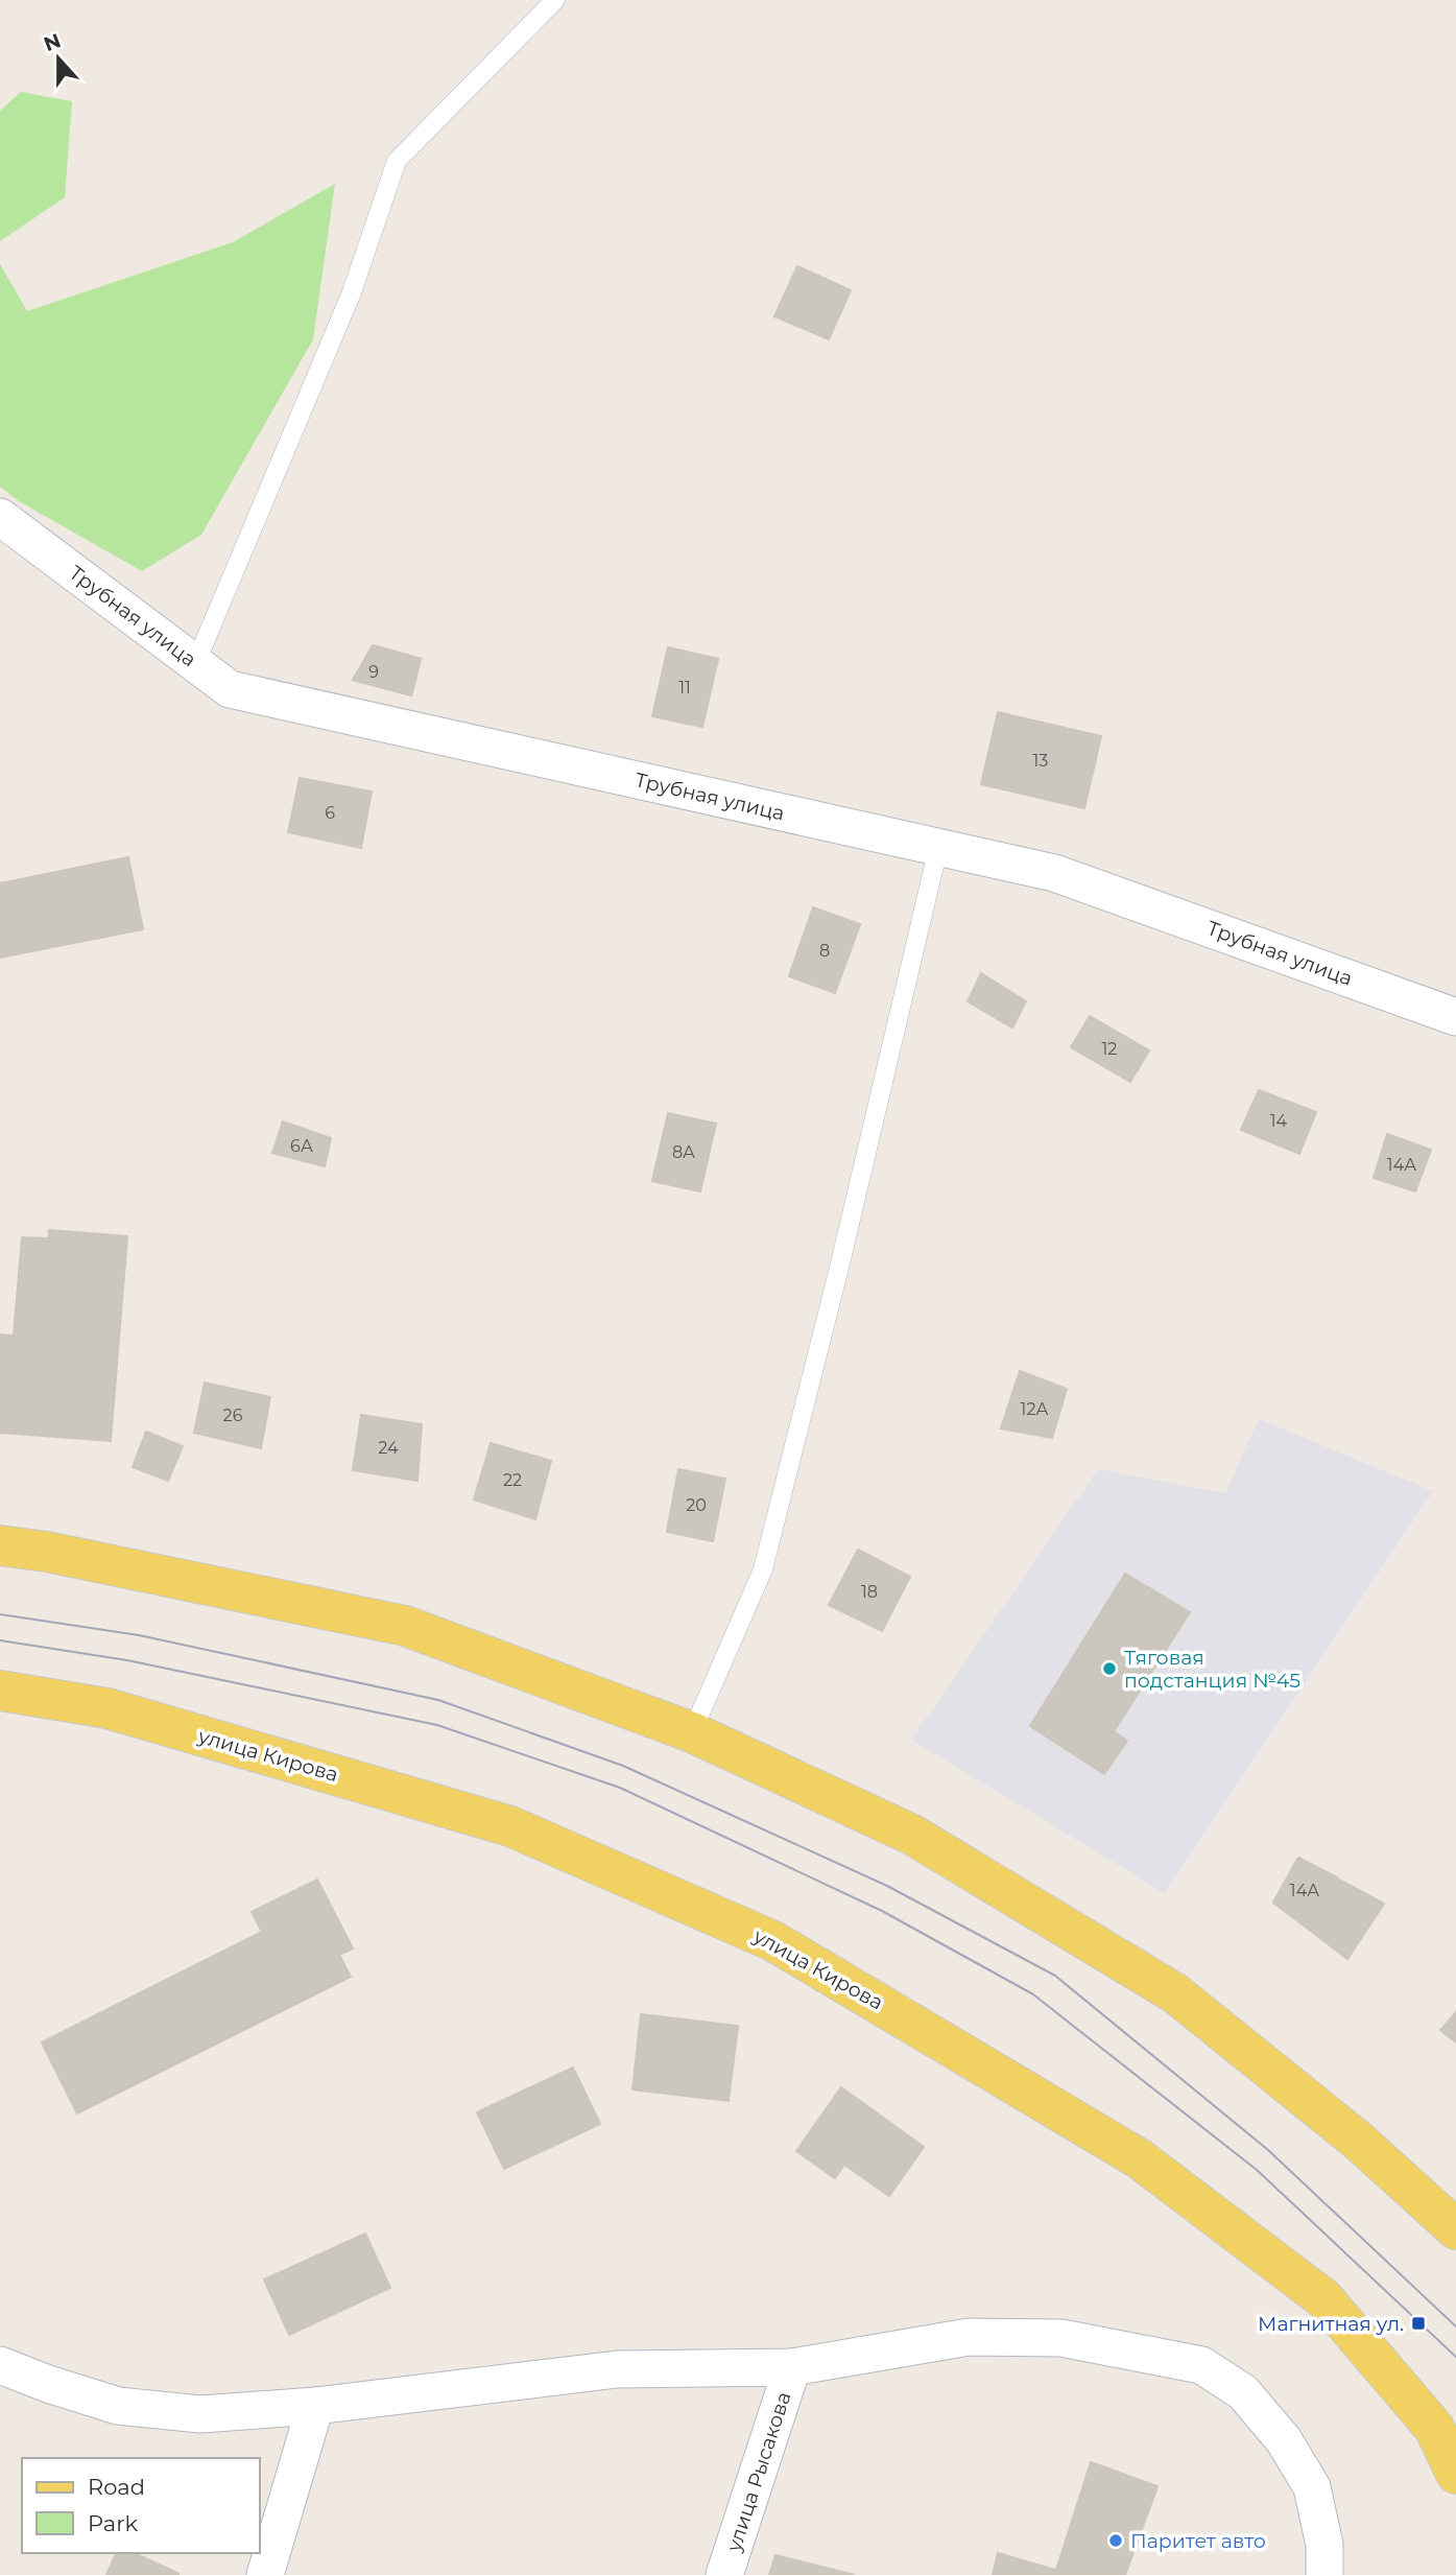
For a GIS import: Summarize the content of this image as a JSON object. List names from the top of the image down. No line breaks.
{"streets":{"main road":["улица Кирова"],"street":["Трубная улица","улица Рысакова"]},"places":{"other":["Тяговая подстанция №45","Паритет авто"],"transit":["Магнитная ул."]},"house_numbers":["9","11","13","6","8","12","14","6А","8А","14А","12А","26","24","22","20","18","14А"],"legend":["Road","Park"],"north":"top"}
